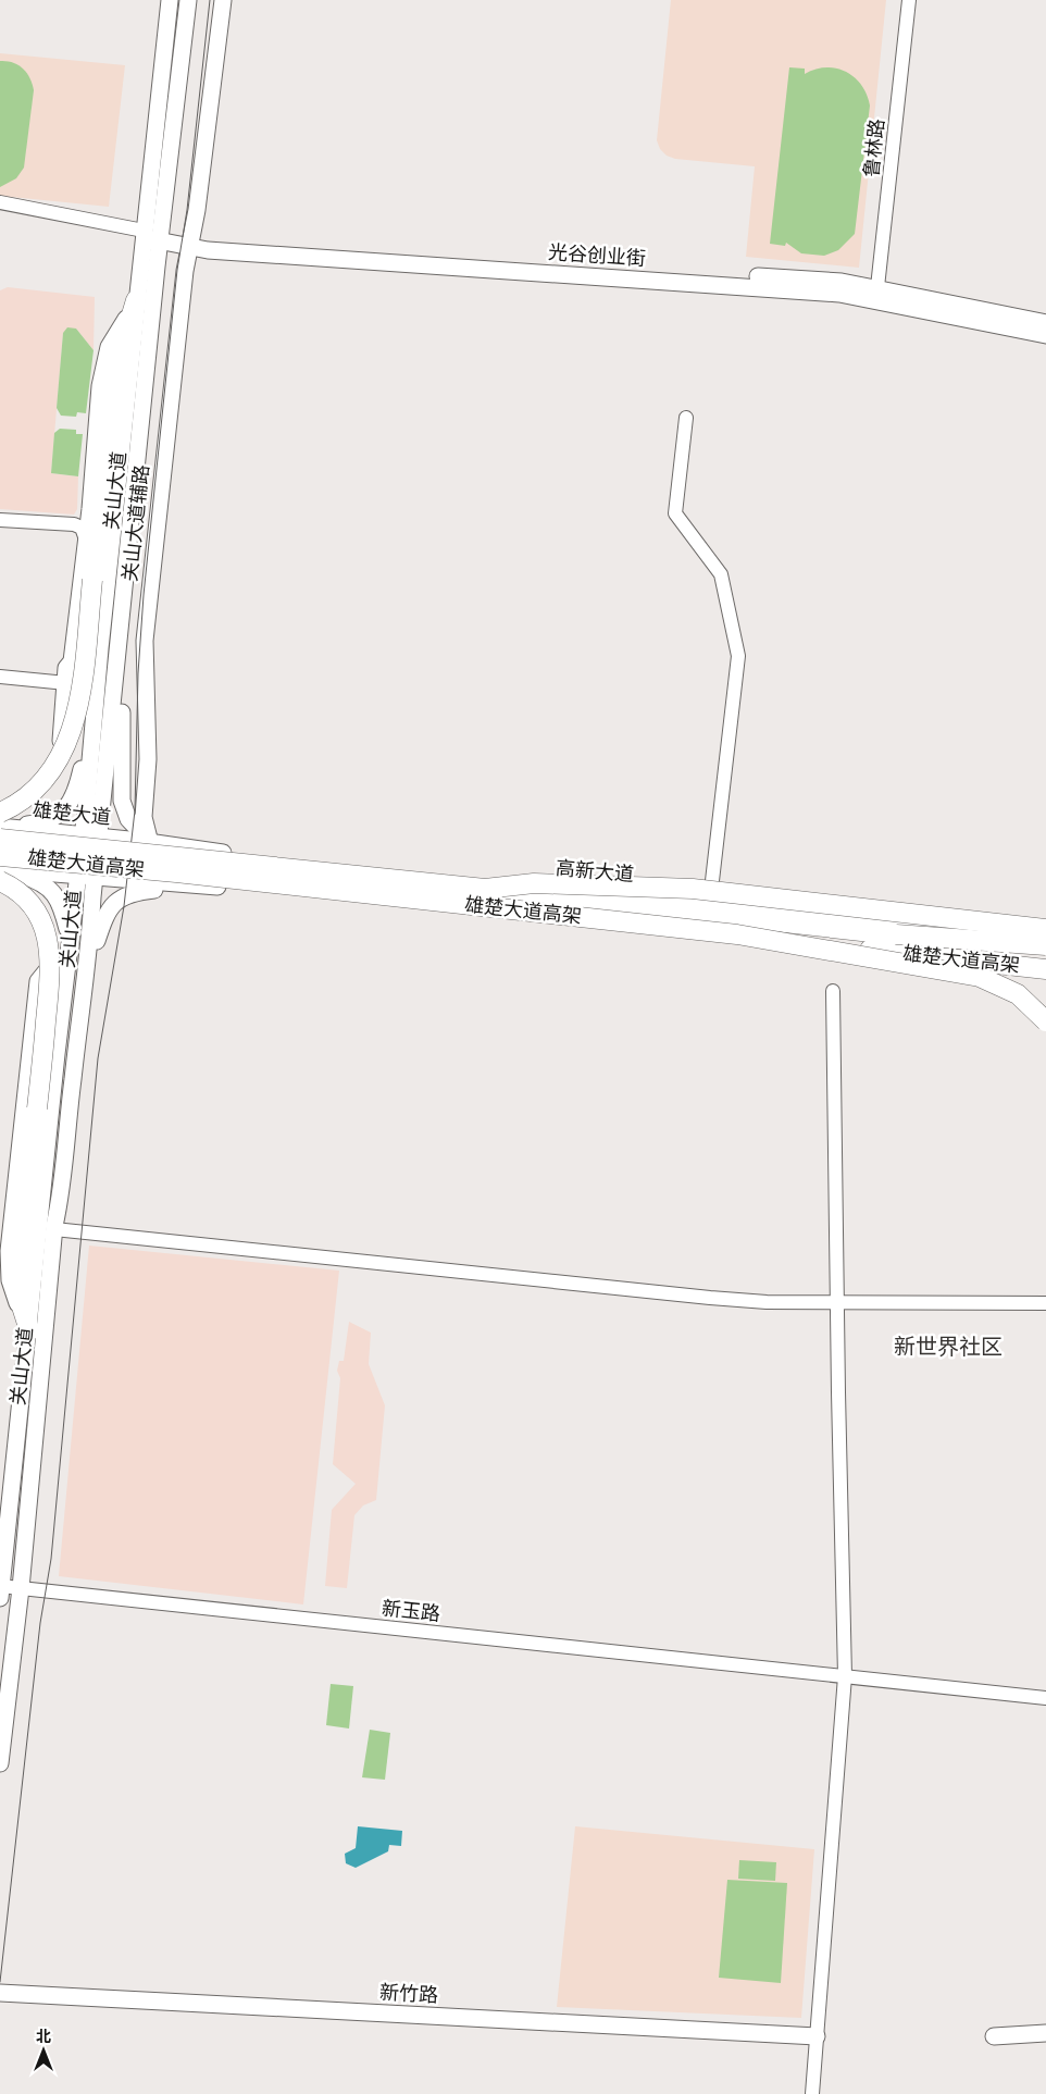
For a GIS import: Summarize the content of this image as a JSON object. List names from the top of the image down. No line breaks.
{"streets":{"highway":["雄楚大道高架"],"main road":["光谷创业街","关山大道","关山大道辅路","雄楚大道","高新大道","新竹路"],"street":["鲁林路","新玉路"]},"crossings":[["鲁林路","光谷创业街"],["光谷创业街","关山大道"],["光谷创业街","关山大道辅路"],["关山大道","雄楚大道"],["关山大道","新玉路"],["关山大道辅路","雄楚大道"],["关山大道辅路","高新大道"],["雄楚大道","雄楚大道高架"],["雄楚大道","高新大道"]],"districts":["新世界社区"],"north":"top"}
